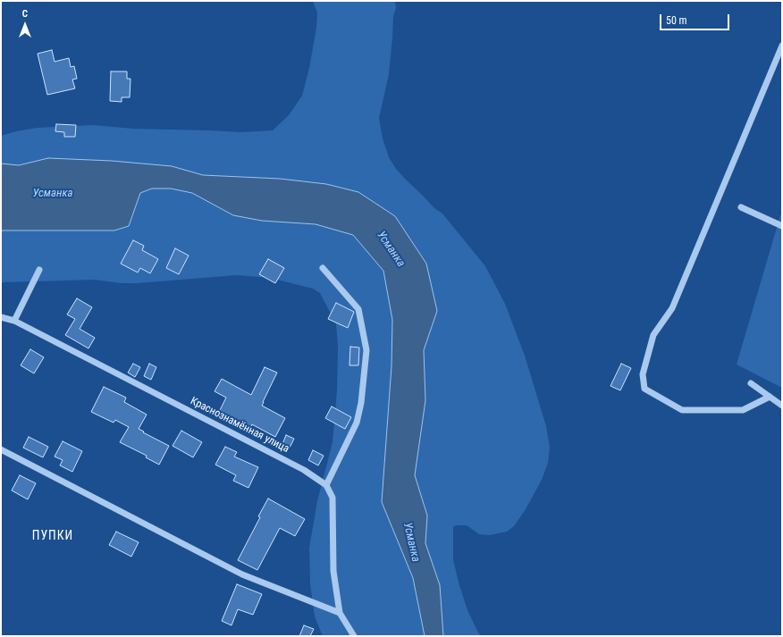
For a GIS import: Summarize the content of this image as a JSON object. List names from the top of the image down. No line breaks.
{"streets":{"street":["Краснознамённая улица"]},"districts":["ПУПКИ"],"water":["Усманка"],"scale_bar":"50 m","north":"top"}
